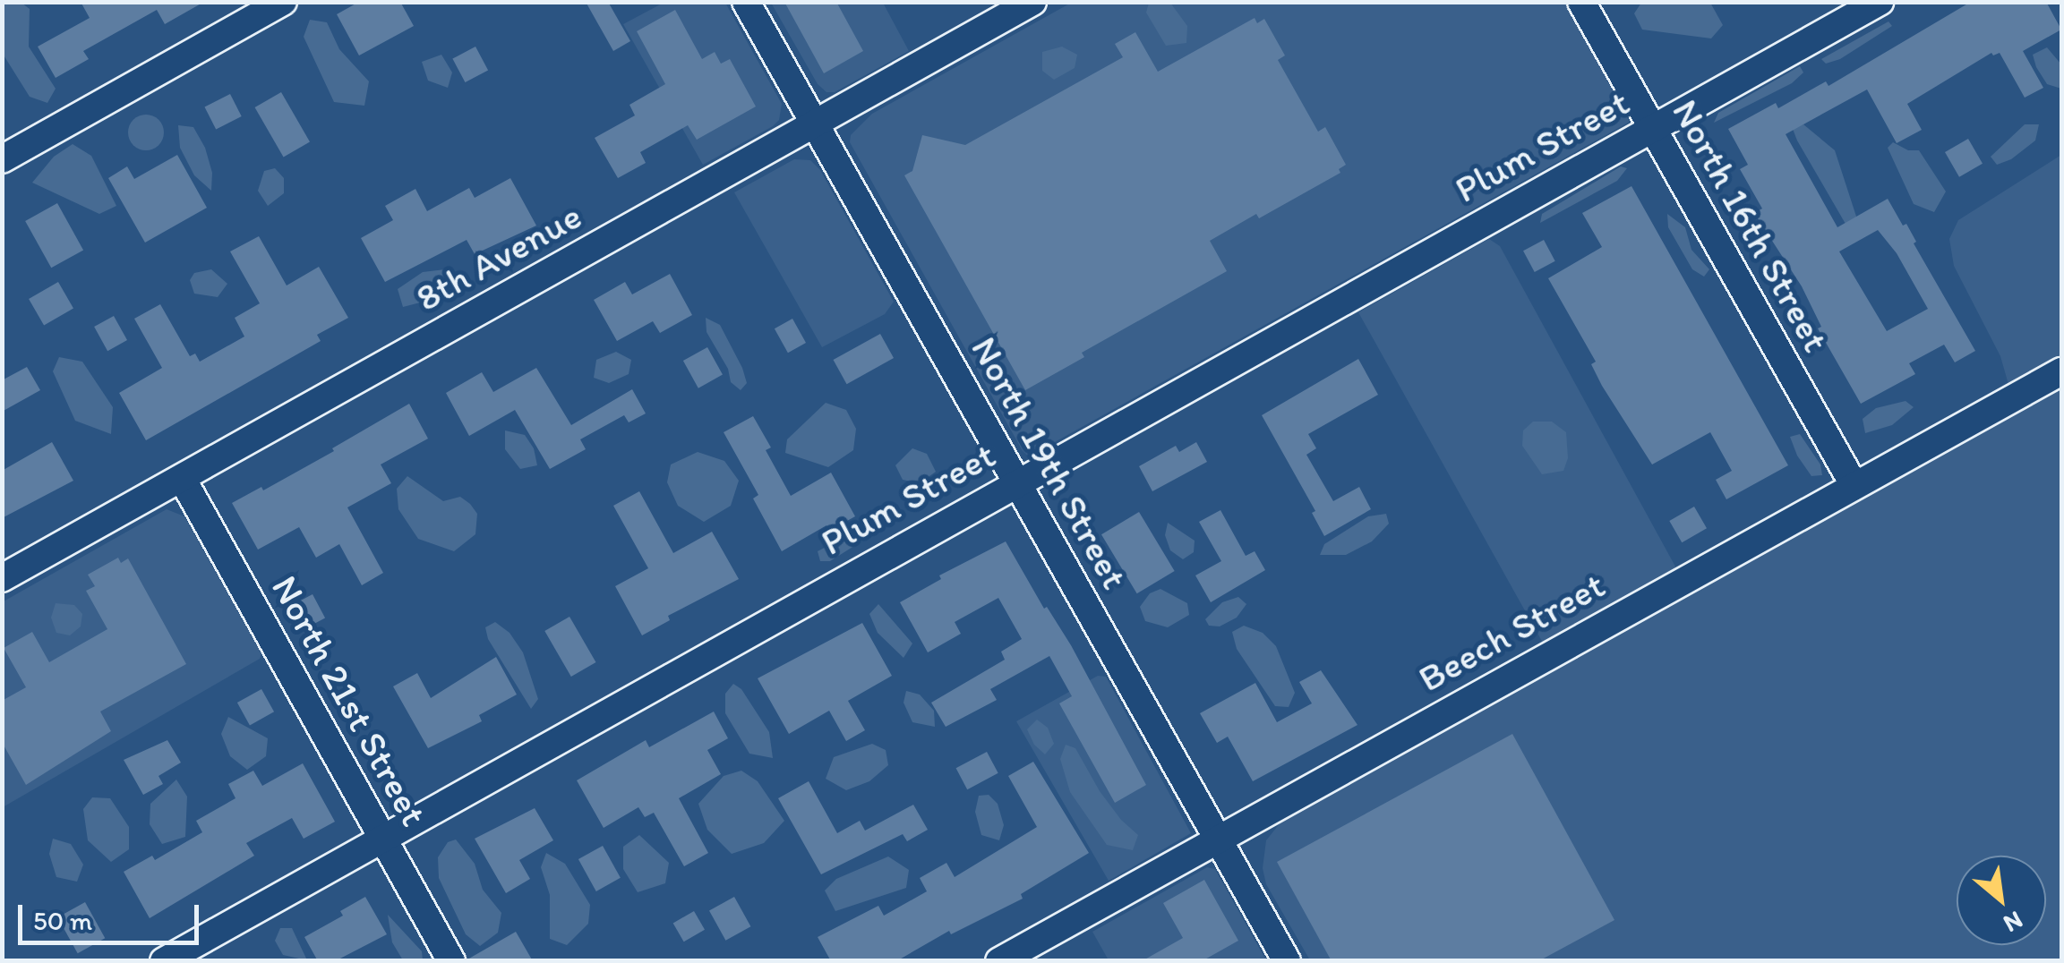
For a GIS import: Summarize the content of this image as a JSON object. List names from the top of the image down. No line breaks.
{"streets":{"street":["Plum Street","North 16th Street","8th Avenue","North 19th Street","Beech Street","North 21st Street"]},"crossings":[["Plum Street","North 16th Street"],["Plum Street","North 19th Street"],["Plum Street","North 21st Street"],["North 16th Street","Beech Street"],["8th Avenue","North 19th Street"],["8th Avenue","North 21st Street"],["North 19th Street","Beech Street"]],"scale_bar":"50 m","north":"bottom right"}
